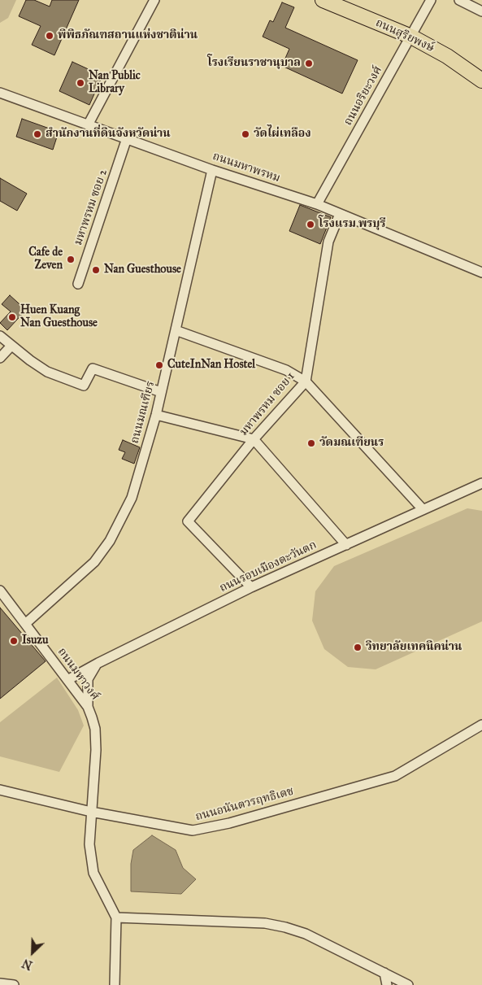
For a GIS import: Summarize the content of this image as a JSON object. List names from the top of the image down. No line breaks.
{"streets":{"main road":["ถนนสุริยพงษ์"],"street":["ถนนอริยะวงศ์","ถนนมหาพรหม","มหาพรหม ซอย 2","มหาพรหม ซอย 1","ถนนมณเฑียร","ถนนรอบเมืองตะวันตก","ถนนมหาวงศ์","ถนนอนันตวรฤทธิเดช"]},"crossings":[["ถนนสุริยพงษ์","ถนนอริยะวงศ์"],["ถนนอริยะวงศ์","ถนนมหาพรหม"],["ถนนมหาพรหม","มหาพรหม ซอย 2"],["ถนนมหาพรหม","มหาพรหม ซอย 1"],["ถนนมหาพรหม","ถนนมณเฑียร"],["มหาพรหม ซอย 1","ถนนรอบเมืองตะวันตก"],["ถนนมณเฑียร","ถนนมหาวงศ์"],["ถนนรอบเมืองตะวันตก","ถนนมหาวงศ์"],["ถนนมหาวงศ์","ถนนอนันตวรฤทธิเดช"]],"places":["พิพิธภัณฑสถานแห่งชาติน่าน","โรงเรียนราชานุบาล","Nan Public Library","สำนักงานที่ดินจังหวัดน่าน","วัดไผ่เทลือง","โรงแรม พรบุรี","Cafe de Zeven","Nan Guesthouse","Huen Kuang Nan Guesthouse","CuteInNan Hostel","วัดมณเฑียนร","Isuzu","วิทยาลัยเทคนิคน่าน"],"north":"bottom left"}
